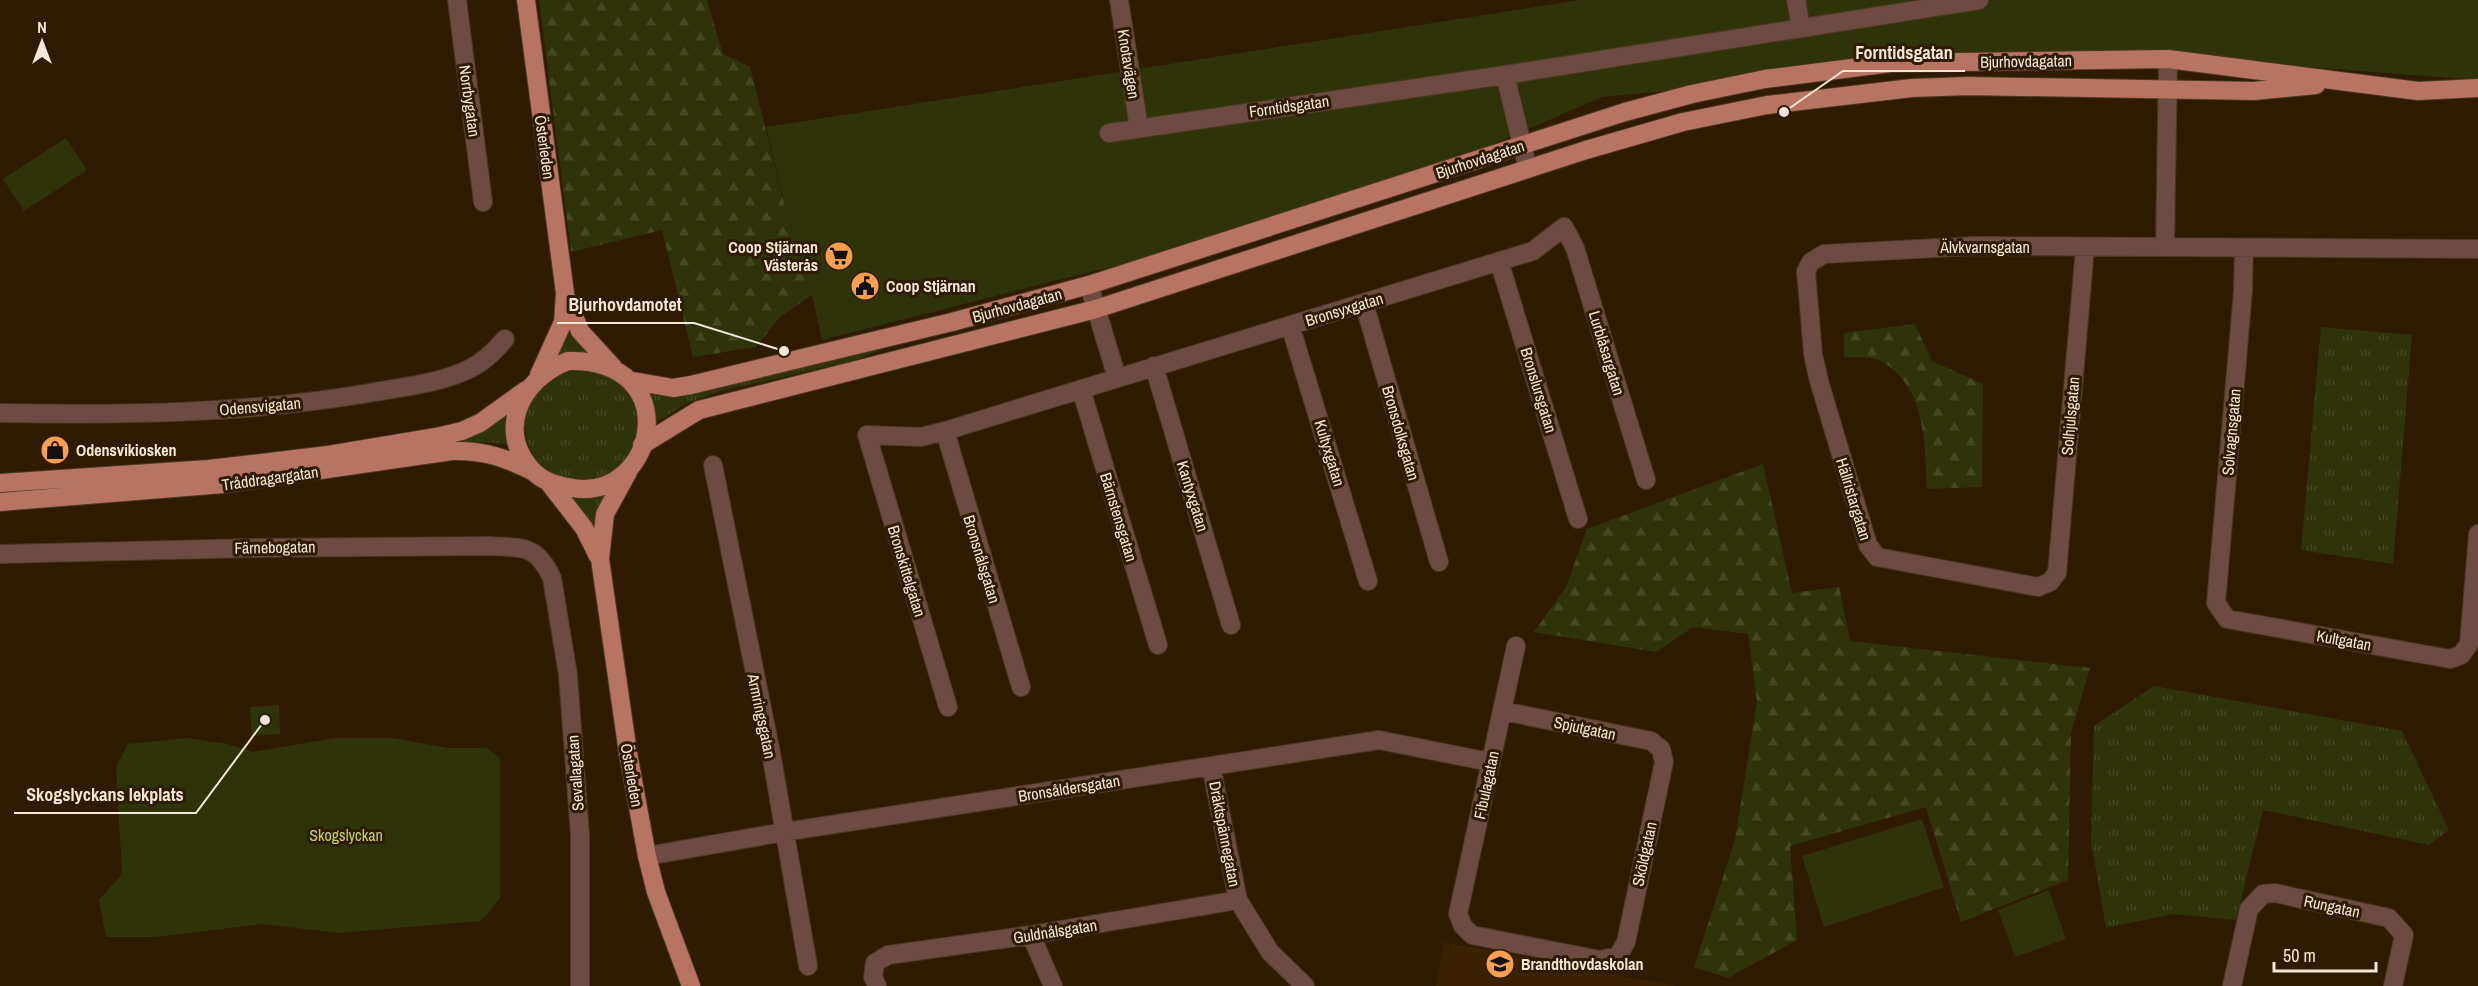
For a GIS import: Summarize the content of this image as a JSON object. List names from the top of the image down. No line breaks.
{"streets":{"main road":["Bjurhovdagatan","Österleden","Tråddragargatan"],"street":["Knotavägen","Norrbygatan","Forntidsgatan","Älvkvarnsgatan","Bronsyxgatan","Lurblåsargatan","Bronslursgatan","Odensvigatan","Solhjulsgatan","Solvagnsgatan","Bronsdolksgatan","Kultyxgatan","Kantyxgatan","Hällristargatan","Bärnstensgatan","Färnebogatan","Bronsnålsgatan","Bronskittelgatan","Kultgatan","Armringsgatan","Spjutgatan","Sevallagatan","Fibulagatan","Bronsåldersgatan","Dräktspännegatan","Sköldgatan","Rungatan","Guldnålsgatan"]},"crossings":[["Bjurhovdagatan","Österleden"],["Bjurhovdagatan","Tråddragargatan"],["Knotavägen","Forntidsgatan"],["Österleden","Tråddragargatan"],["Österleden","Bronsåldersgatan"],["Älvkvarnsgatan","Solhjulsgatan"],["Älvkvarnsgatan","Solvagnsgatan"],["Älvkvarnsgatan","Hällristargatan"],["Bronsyxgatan","Lurblåsargatan"],["Bronsyxgatan","Bronslursgatan"],["Bronsyxgatan","Bronsdolksgatan"],["Bronsyxgatan","Kultyxgatan"],["Bronsyxgatan","Kantyxgatan"],["Bronsyxgatan","Bärnstensgatan"],["Bronsyxgatan","Bronsnålsgatan"],["Bronsyxgatan","Bronskittelgatan"],["Solhjulsgatan","Hällristargatan"],["Solvagnsgatan","Kultgatan"],["Färnebogatan","Sevallagatan"],["Armringsgatan","Bronsåldersgatan"],["Spjutgatan","Fibulagatan"],["Spjutgatan","Sköldgatan"],["Fibulagatan","Bronsåldersgatan"],["Fibulagatan","Sköldgatan"],["Bronsåldersgatan","Dräktspännegatan"],["Dräktspännegatan","Guldnålsgatan"]],"parks":["Skogslyckan"],"places":{"other":["Forntidsgatan","Bjurhovdamotet","Skogslyckans lekplats"],"supermarket":["Coop Stjärnan Västerås"],"public building":["Coop Stjärnan"],"shop":["Odensvikiosken"],"school or university":["Brandthovdaskolan"]},"scale_bar":"50 m","north":"top"}
